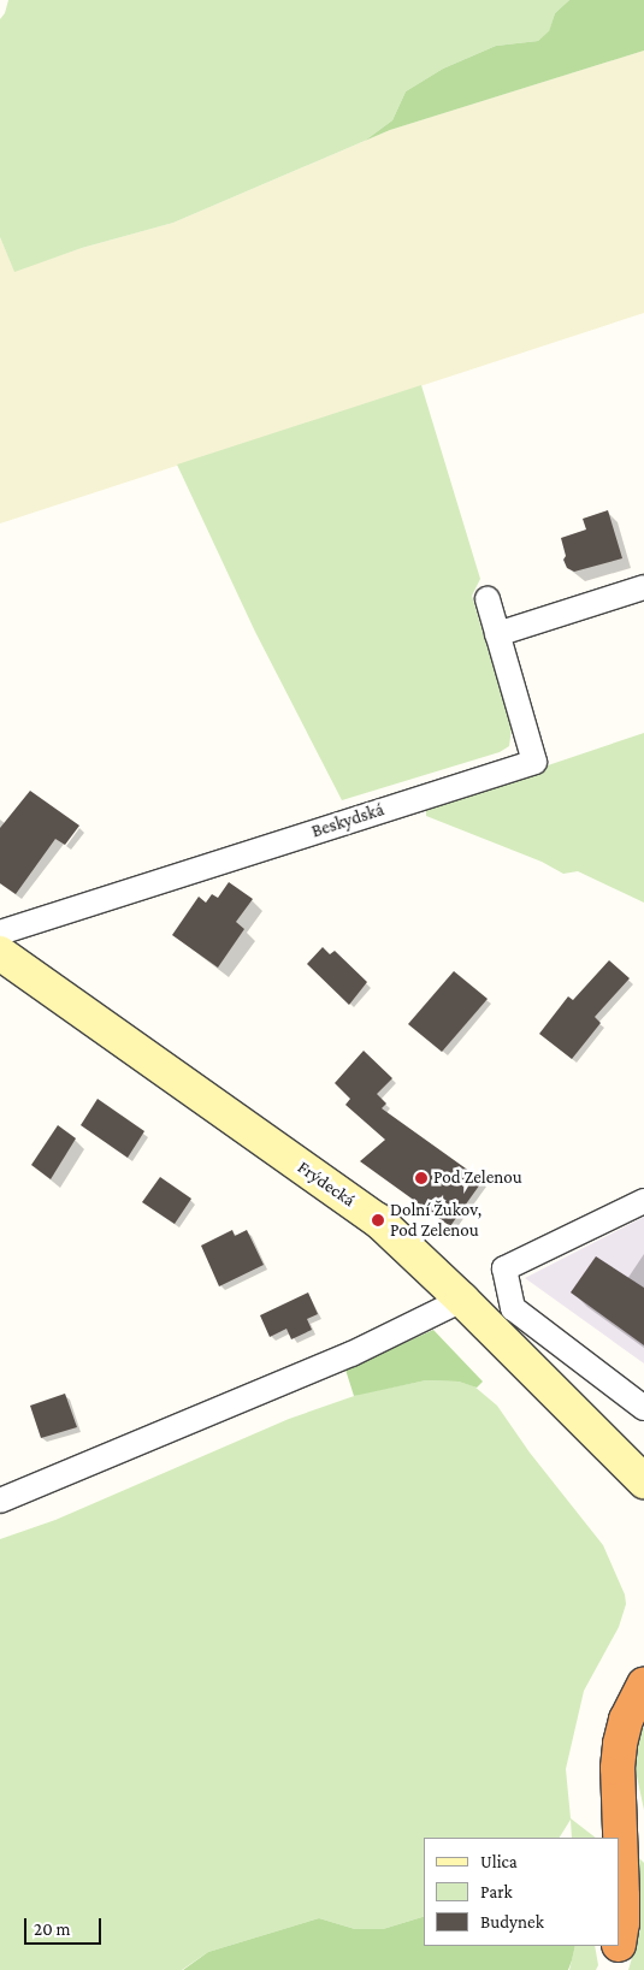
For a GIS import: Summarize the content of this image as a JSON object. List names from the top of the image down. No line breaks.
{"streets":{"main road":["Frýdecká"],"street":["Beskydská"]},"places":["Pod Zelenou","Dolní Žukov, Pod Zelenou"],"legend":["Ulica","Park","Budynek"],"scale_bar":"20 m"}
